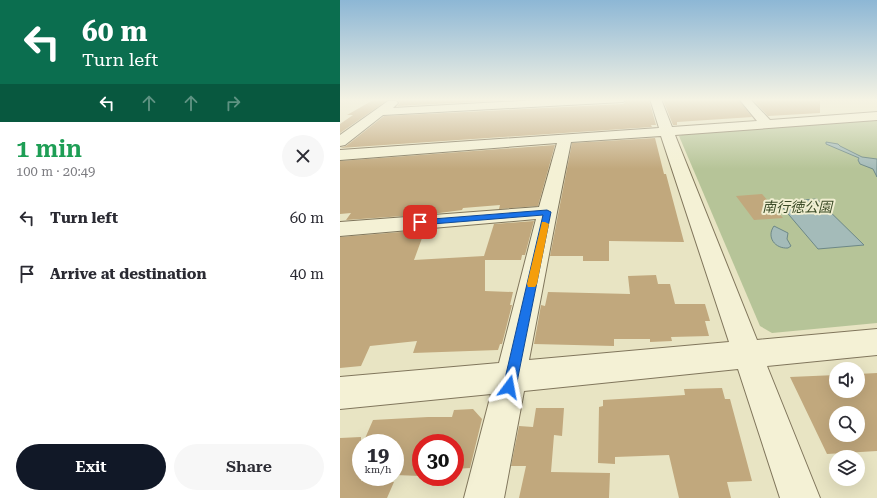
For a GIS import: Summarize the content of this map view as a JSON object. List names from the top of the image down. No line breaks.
{"parks":["南行徳公園"],"page":{"turn":["60 m","Turn left"],"heading":["1 min","100 m · 20:49"],"list":[{"name":"Turn left","value":"60 m"},{"name":"Arrive at destination","value":"40 m"}],"speed":"19 km/h","limit":"30","buttons":["Exit","Share"]}}
